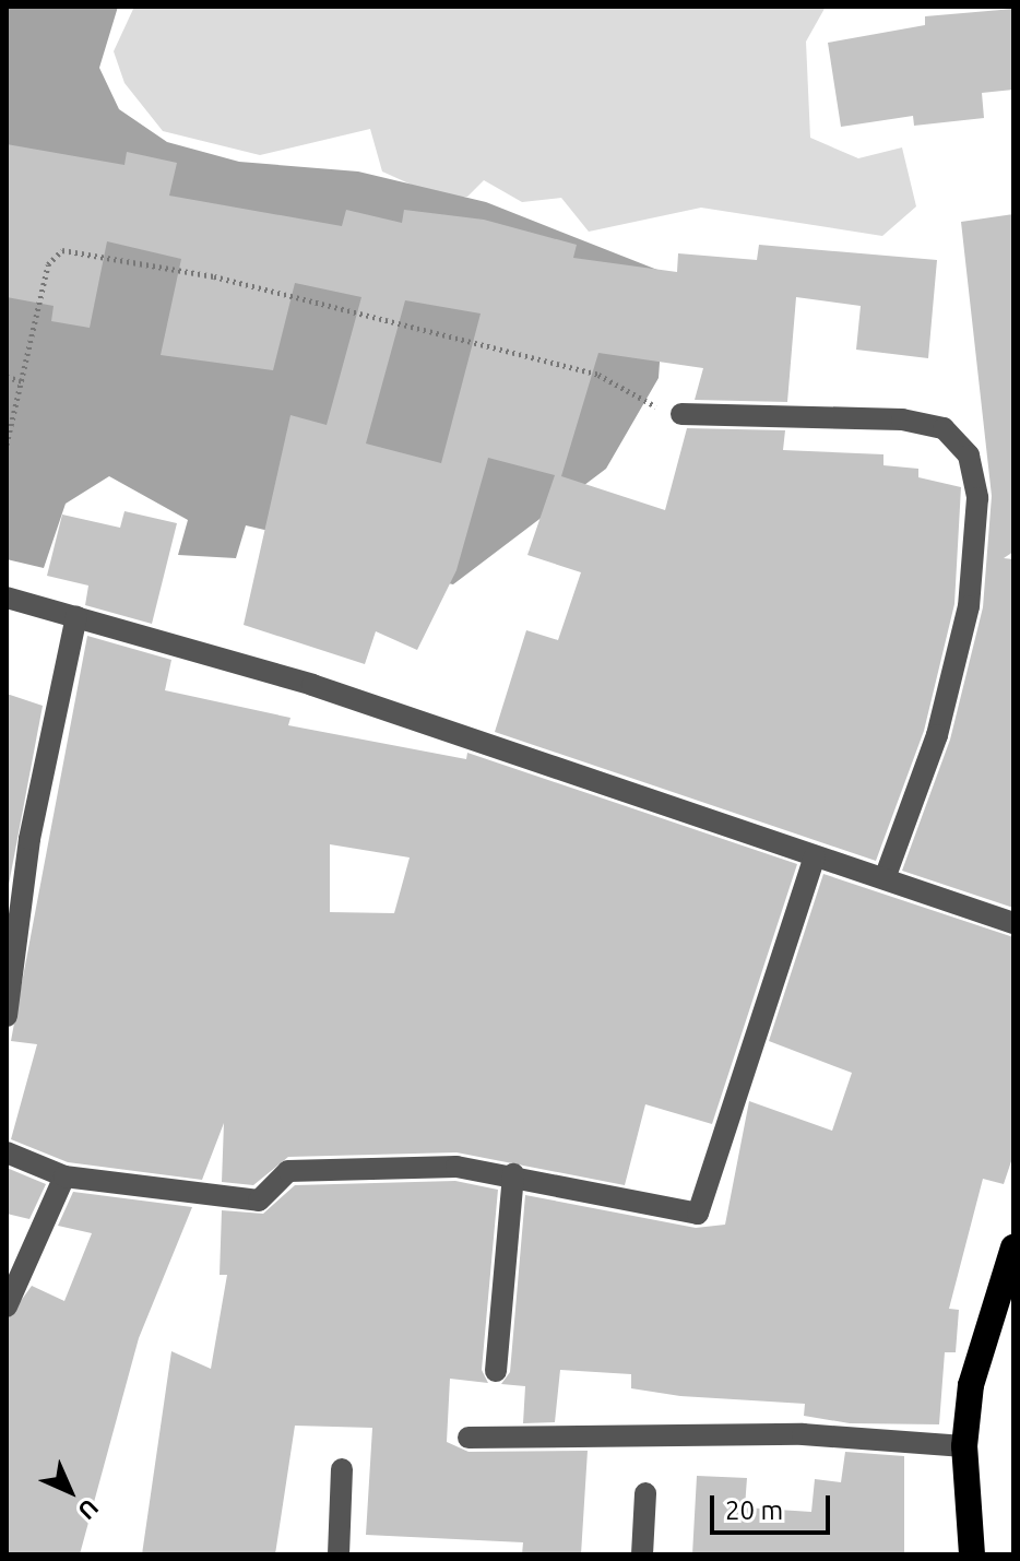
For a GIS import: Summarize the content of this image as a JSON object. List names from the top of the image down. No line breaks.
{"scale_bar":"20 m","north":"bottom right"}
